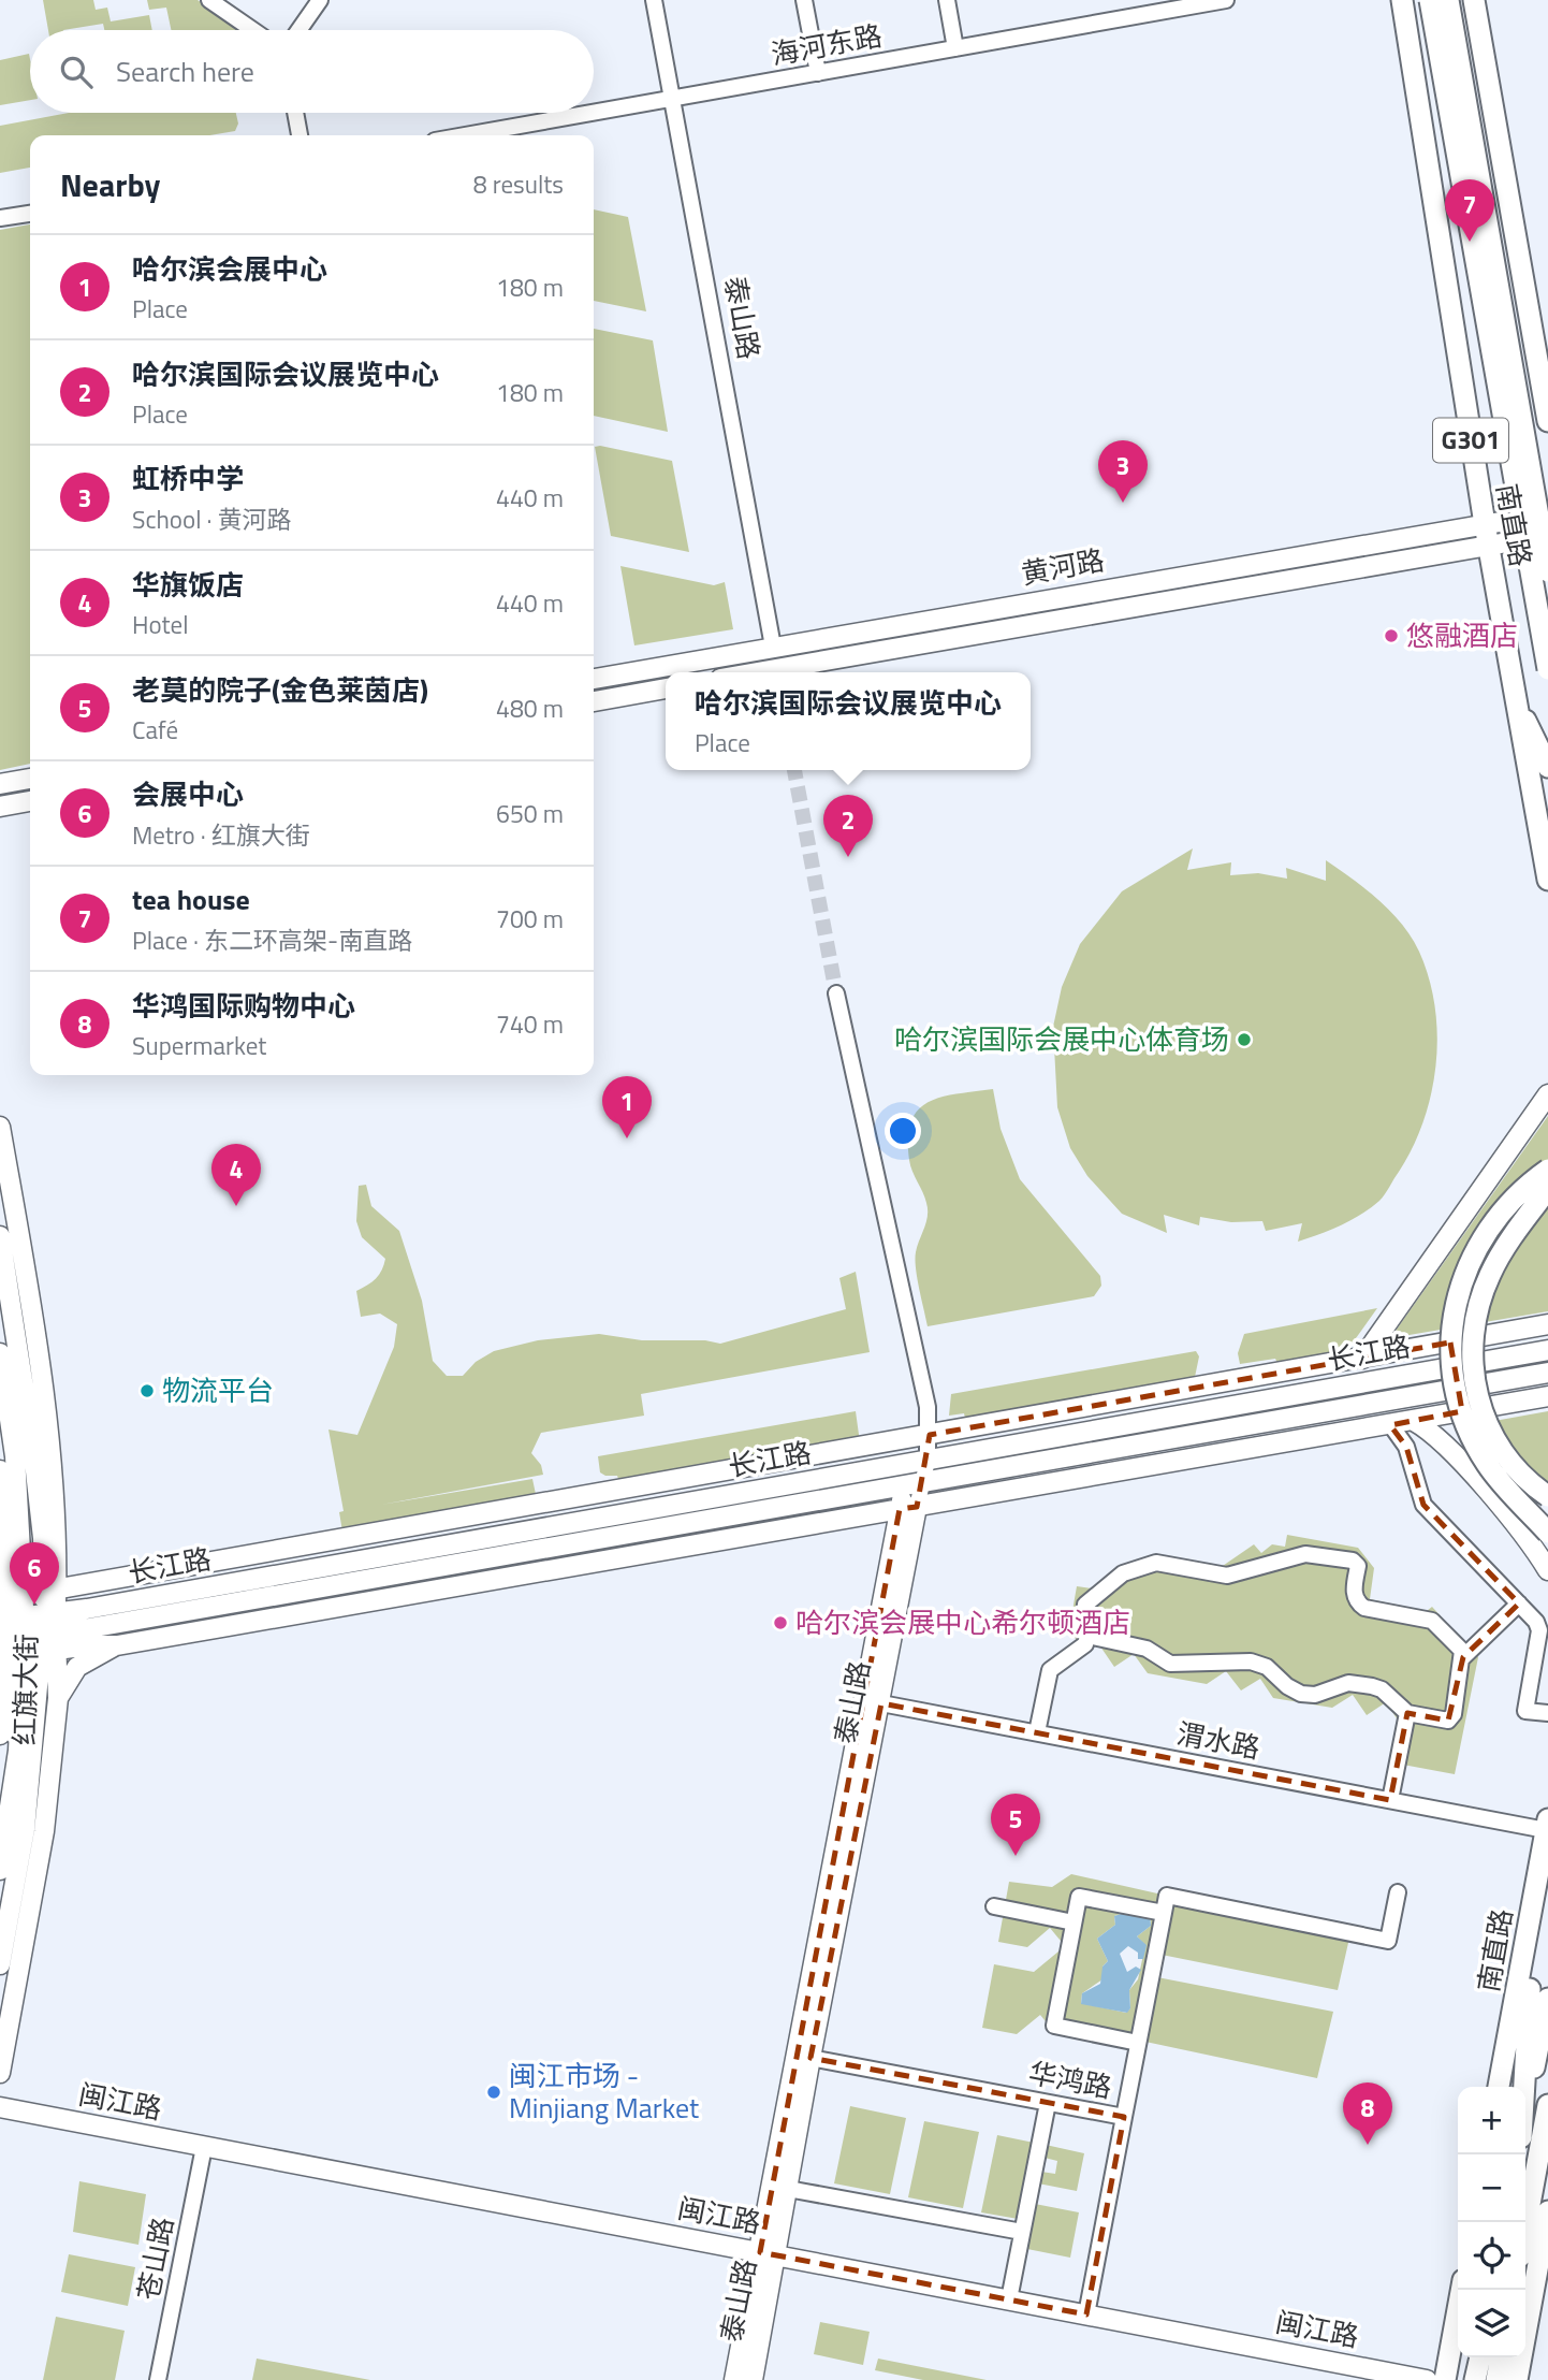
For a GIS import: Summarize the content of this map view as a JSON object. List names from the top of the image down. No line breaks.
{"streets":{"highway":["G301","南直路"],"main road":["泰山路","黄河路","长江路","红旗大街","闽江路"],"street":["海河东路","渭水路","华鸿路","苍山路"]},"crossings":[["海河东路","泰山路"],["泰山路","黄河路"],["泰山路","长江路"],["泰山路","渭水路"],["泰山路","华鸿路"],["泰山路","闽江路"],["南直路","黄河路"],["南直路","渭水路"],["长江路","红旗大街"],["华鸿路","闽江路"],["闽江路","苍山路"]],"places":["悠融酒店","哈尔滨国际会展中心体育场","物流平台","哈尔滨会展中心希尔顿酒店","闽江市场 - Minjiang Market"],"page":{"search":"Search here","heading":["Nearby","8 results"],"pins":["7","3","2","1","4","6","5","8"],"list":[{"mark":"1","name":"哈尔滨会展中心","note":"Place","value":"180 m"},{"mark":"2","name":"哈尔滨国际会议展览中心","note":"Place","value":"180 m"},{"mark":"3","name":"虹桥中学","note":"School · 黄河路","value":"440 m"},{"mark":"4","name":"华旗饭店","note":"Hotel","value":"440 m"},{"mark":"5","name":"老莫的院子(金色莱茵店)","note":"Café","value":"480 m"},{"mark":"6","name":"会展中心","note":"Metro · 红旗大街","value":"650 m"},{"mark":"7","name":"tea house","note":"Place · 东二环高架-南直路","value":"700 m"},{"mark":"8","name":"华鸿国际购物中心","note":"Supermarket","value":"740 m"}],"popup":["哈尔滨国际会议展览中心","Place"],"map_buttons":["+","−"]}}
